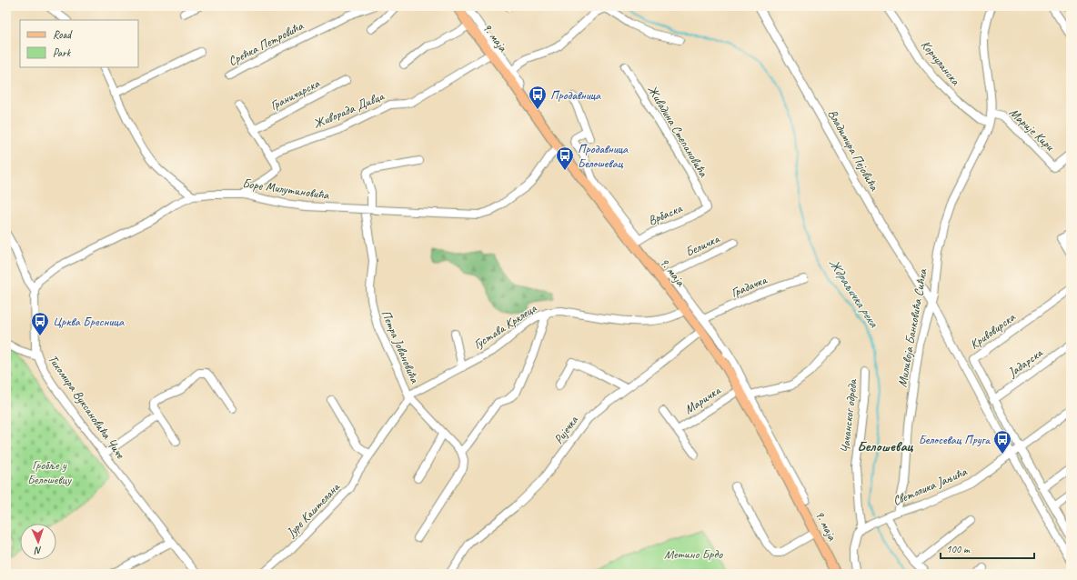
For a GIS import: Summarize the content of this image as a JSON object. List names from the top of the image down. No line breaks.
{"streets":{"main road":["9. маја"],"street":["Срећка Петровића","Корчуланска","Граничарска","Живорада Дивца","Марије Кири","Живадина Степановића","Владимира Пејовића","Боре Милутиновића","Врбаска","Беличка","Градачка","Густава Крклеца","Миливоја Банковића Сићка","Кривовирска","Петра Јовановића","Јадарска","Маричка","Тихомира Вуксановића Чиче","Чачанског одреда","Ријечка","Светолика Јањића","Јуре Каштелана"]},"crossings":[["9. маја","Живорада Дивца"],["9. маја","Боре Милутиновића"],["9. маја","Врбаска"],["9. маја","Беличка"],["9. маја","Густава Крклеца"],["9. маја","Маричка"],["9. маја","Ријечка"],["Корчуланска","Миливоја Банковића Сићка"],["Марије Кири","Миливоја Банковића Сићка"],["Живадина Степановића","Врбаска"],["Владимира Пејовића","Миливоја Банковића Сићка"],["Владимира Пејовића","Светолика Јањића"],["Боре Милутиновића","Петра Јовановића"],["Боре Милутиновића","Тихомира Вуксановића Чиче"],["Густава Крклеца","Петра Јовановића"],["Густава Крклеца","Јуре Каштелана"],["Миливоја Банковића Сићка","Светолика Јањића"],["Кривовирска","Јадарска"],["Кривовирска","Светолика Јањића"],["Петра Јовановића","Јуре Каштелана"],["Чачанског одреда","Светолика Јањића"]],"districts":["Белошевац"],"water":["Ждраљичка река"],"parks":["Гробље у Белошевцу","Метино Брдо"],"places":{"bus stop":["Продавница","Продавница Белошевац","Црква Бресница","Белосевац Пруга"]},"legend":["Road","Park"],"scale_bar":"100 m","north":"bottom"}
